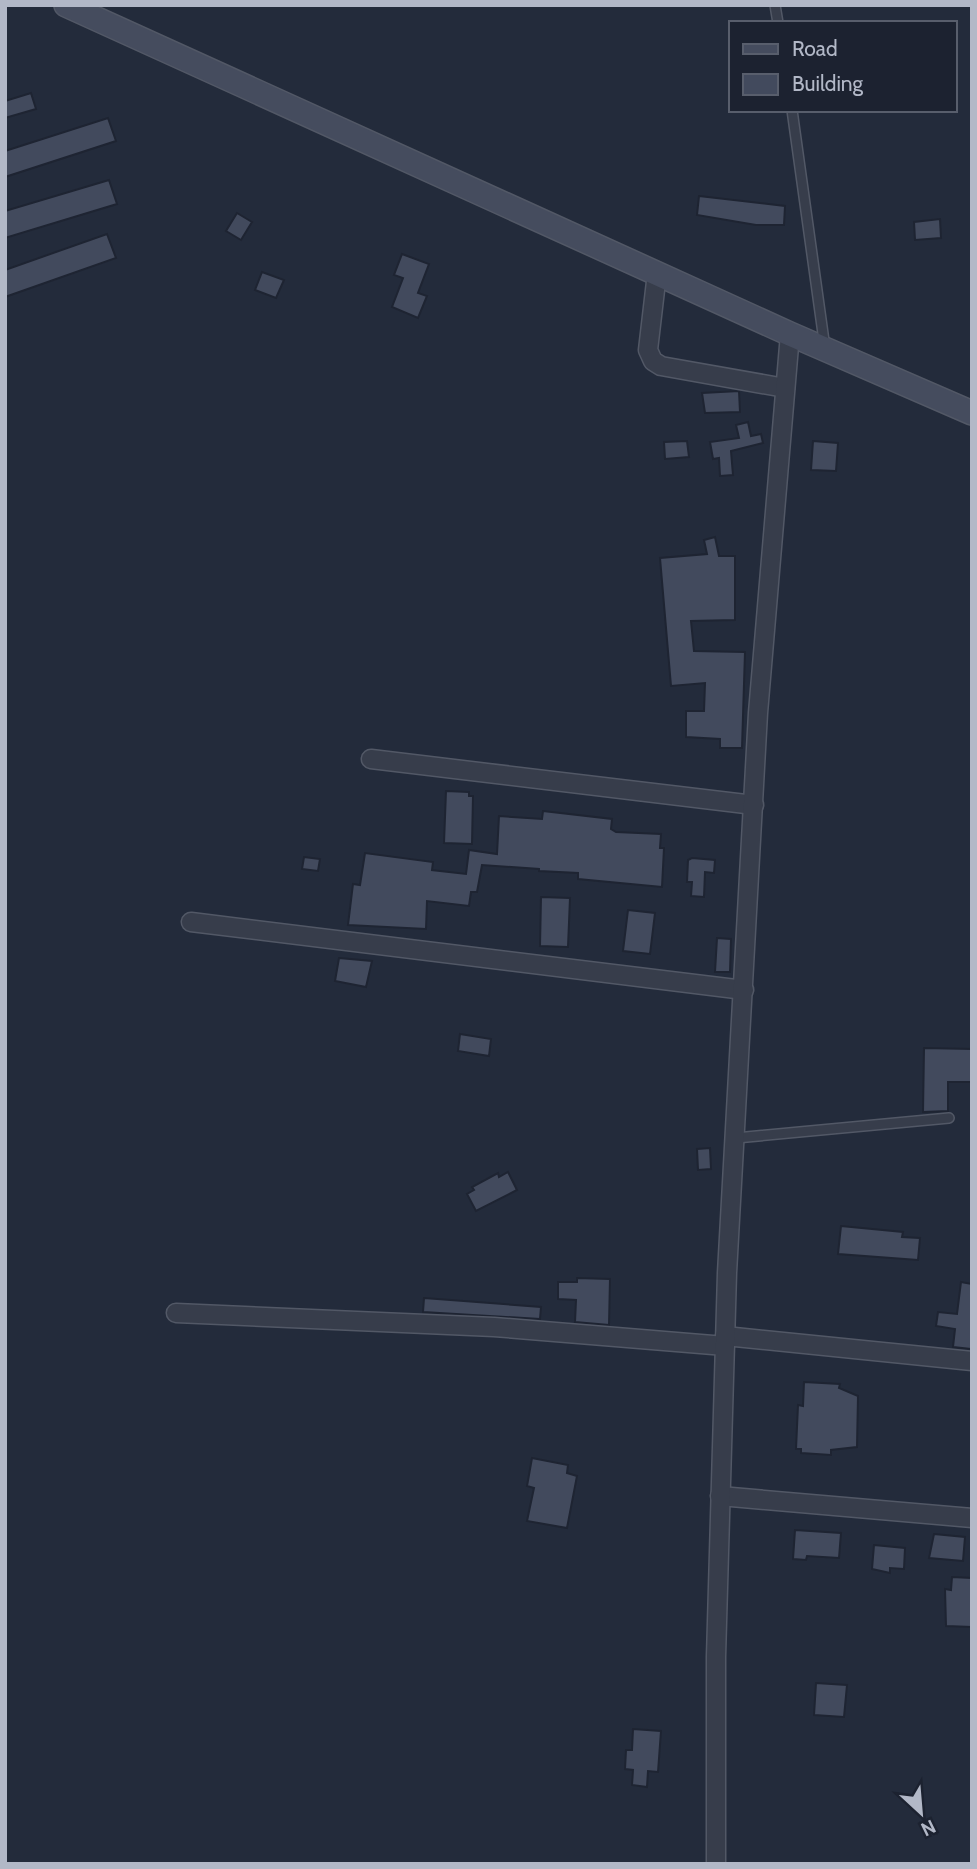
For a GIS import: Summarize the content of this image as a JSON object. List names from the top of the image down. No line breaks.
{"legend":["Road","Building"],"north":"bottom right"}
